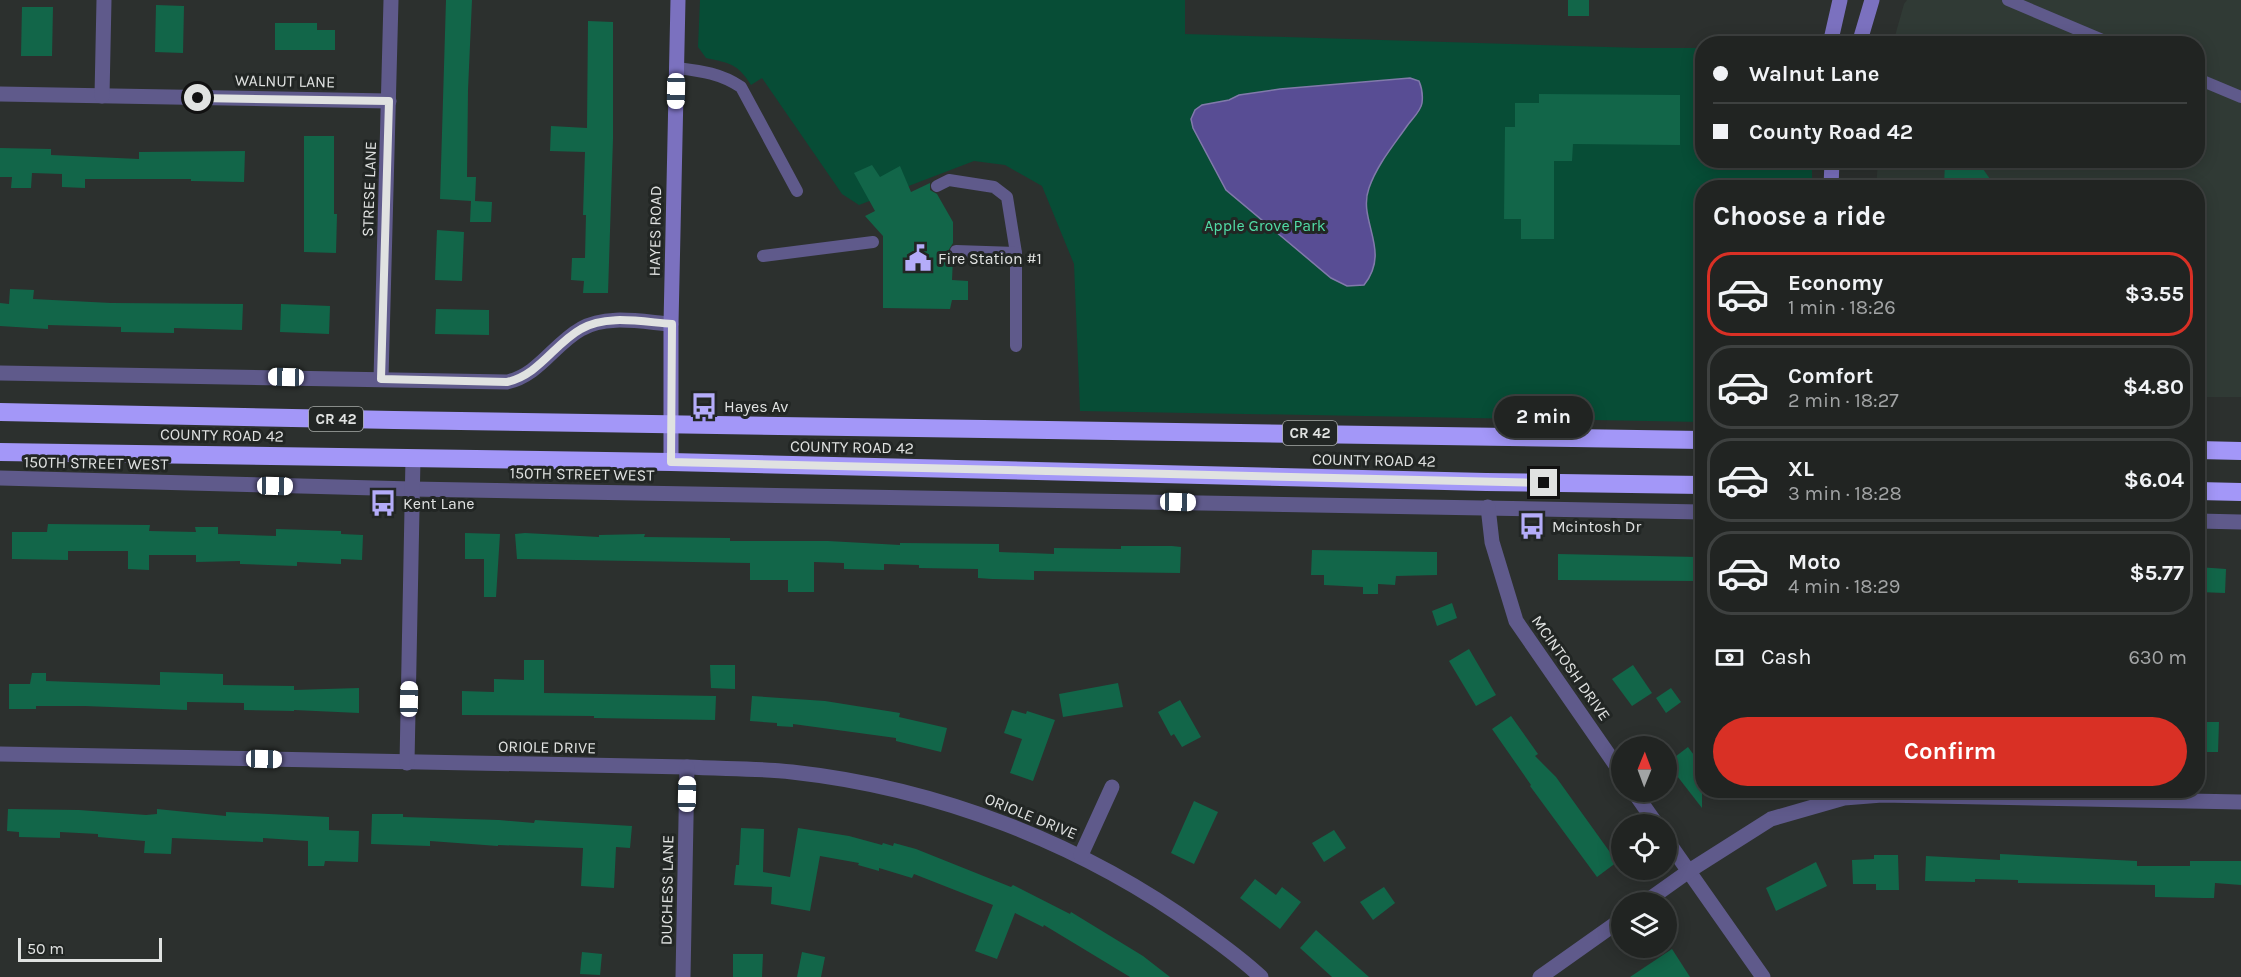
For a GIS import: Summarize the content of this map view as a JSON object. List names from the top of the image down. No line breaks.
{"streets":{"highway":["CR 42","COUNTY ROAD 42"],"street":["WALNUT LANE","STRESE LANE","HAYES ROAD","150TH STREET WEST","MCINTOSH DRIVE","ORIOLE DRIVE","DUCHESS LANE"]},"crossings":[["WALNUT LANE","STRESE LANE"],["HAYES ROAD","COUNTY ROAD 42"],["150TH STREET WEST","MCINTOSH DRIVE"],["ORIOLE DRIVE","DUCHESS LANE"]],"parks":["Apple Grove Park"],"places":{"public building":["Fire Station #1"],"bus stop":["Hayes Av","Kent Lane","Mcintosh Dr"]},"scale_bar":"50 m","north":"top","page":{"banner":["Walnut Lane","County Road 42"],"heading":"Choose a ride","list":[{"name":"Economy","note":"1 min · 18:26","value":"$3.55"},{"name":"Comfort","note":"2 min · 18:27","value":"$4.80"},{"name":"XL","note":"3 min · 18:28","value":"$6.04"},{"name":"Moto","note":"4 min · 18:29","value":"$5.77"}],"bubble":"2 min","pay":["Cash","630 m"],"buttons":"Confirm","scale":"50 m"}}
